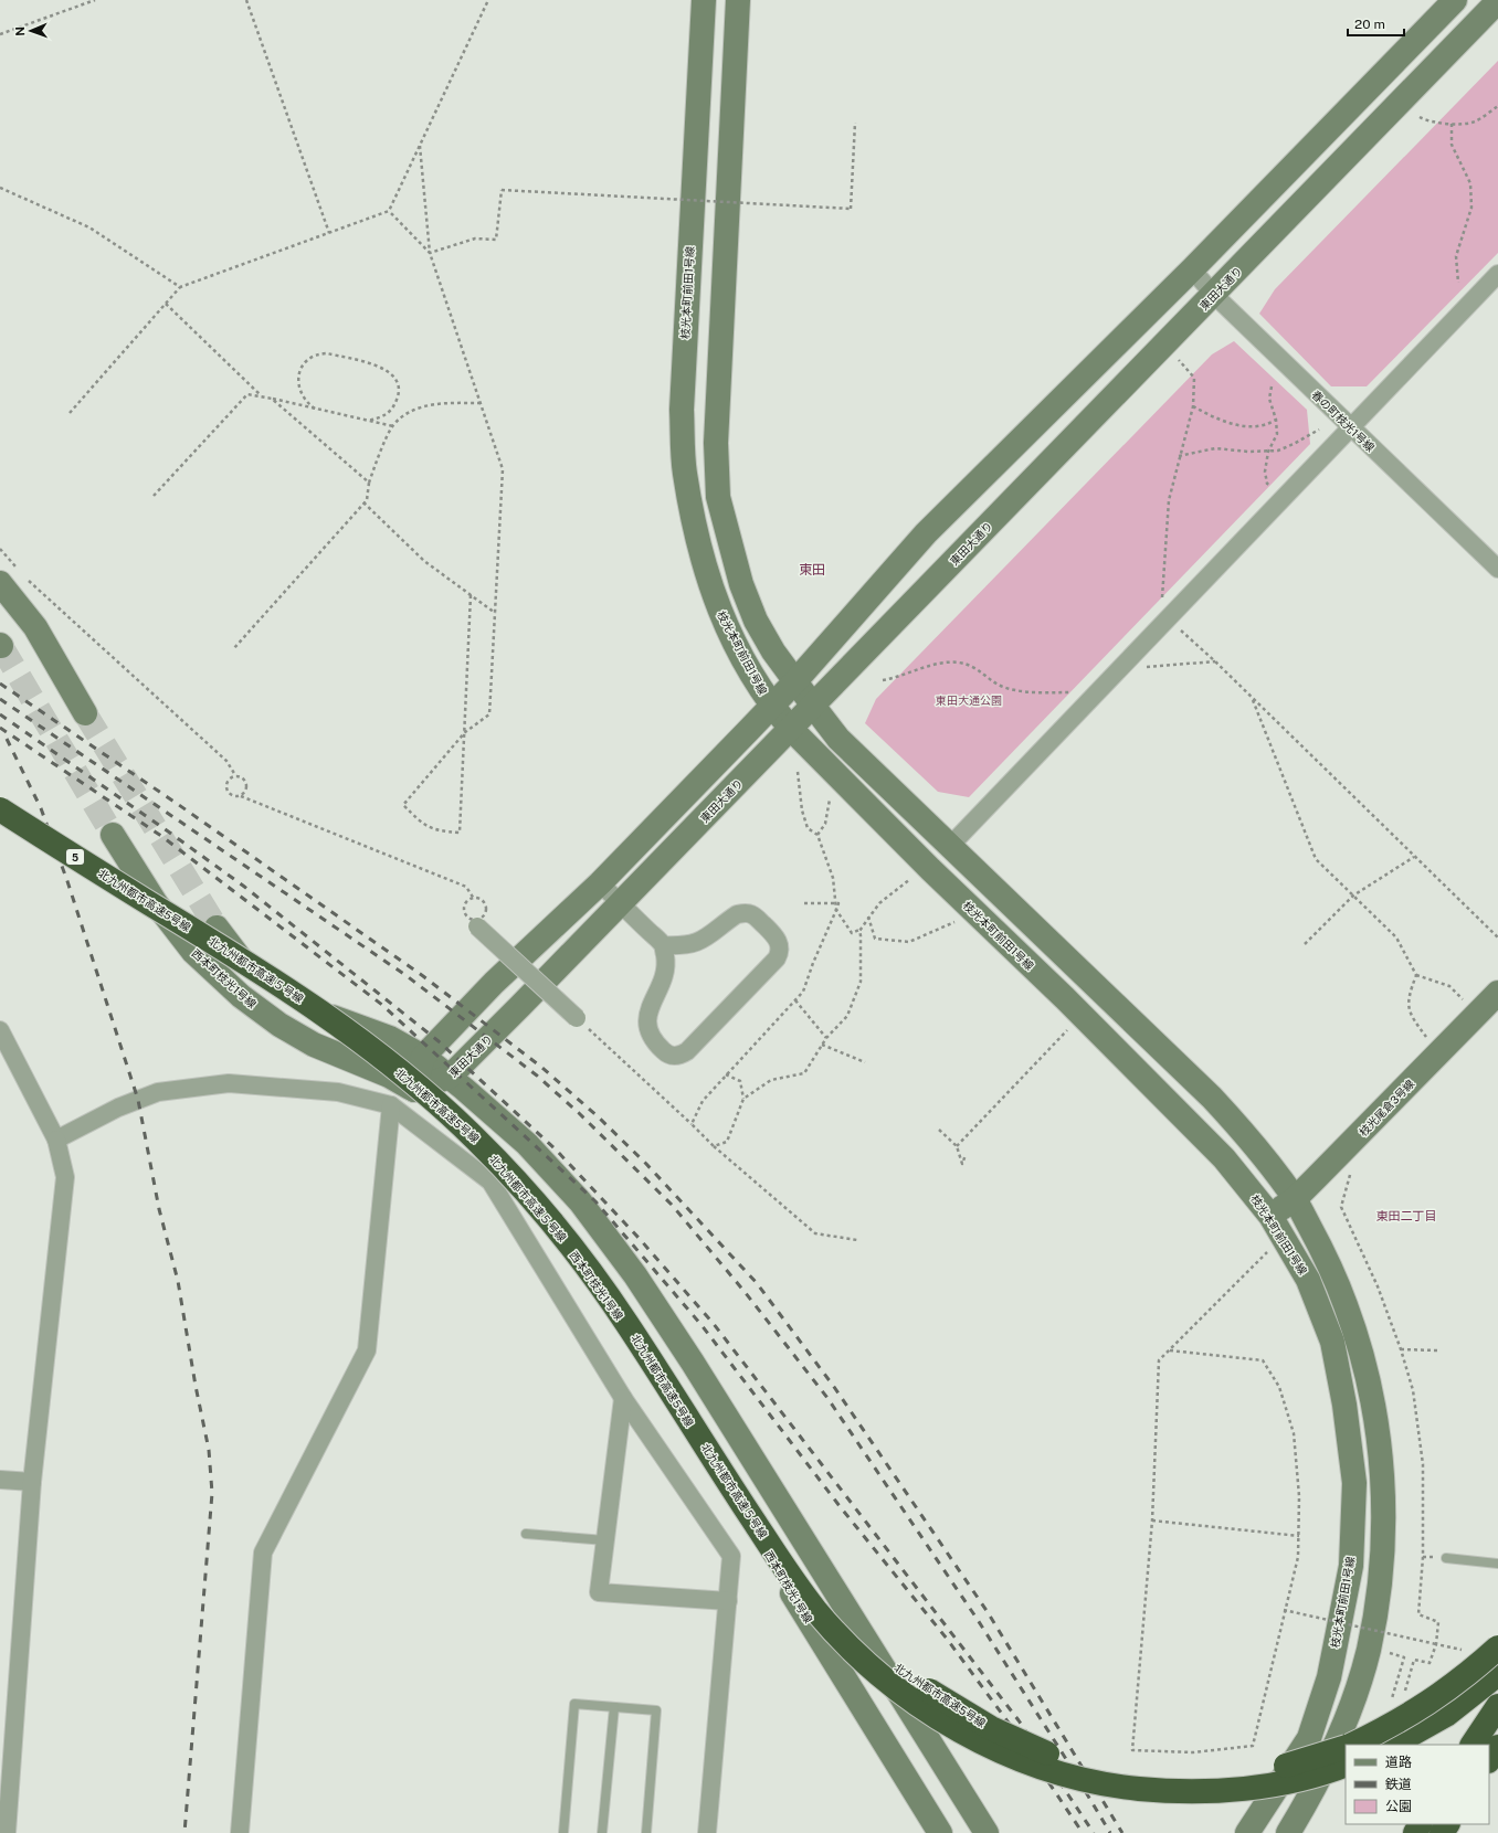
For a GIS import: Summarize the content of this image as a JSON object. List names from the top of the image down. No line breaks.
{"streets":{"highway":["5","北九州都市高速5号線","北九州都市高速５号線"],"street":["東田大通り","枝光本町前田1号線","春の町枝光1号線","西本町枝光1号線","枝光尾倉3号線"]},"crossings":[["東田大通り","枝光本町前田1号線"],["東田大通り","春の町枝光1号線"],["東田大通り","西本町枝光1号線"],["枝光本町前田1号線","枝光尾倉3号線"],["北九州都市高速5号線","北九州都市高速５号線"]],"districts":["東田","東田二丁目"],"parks":["東田大通公園"],"legend":["道路","鉄道","公園"],"scale_bar":"20 m","north":"left"}
